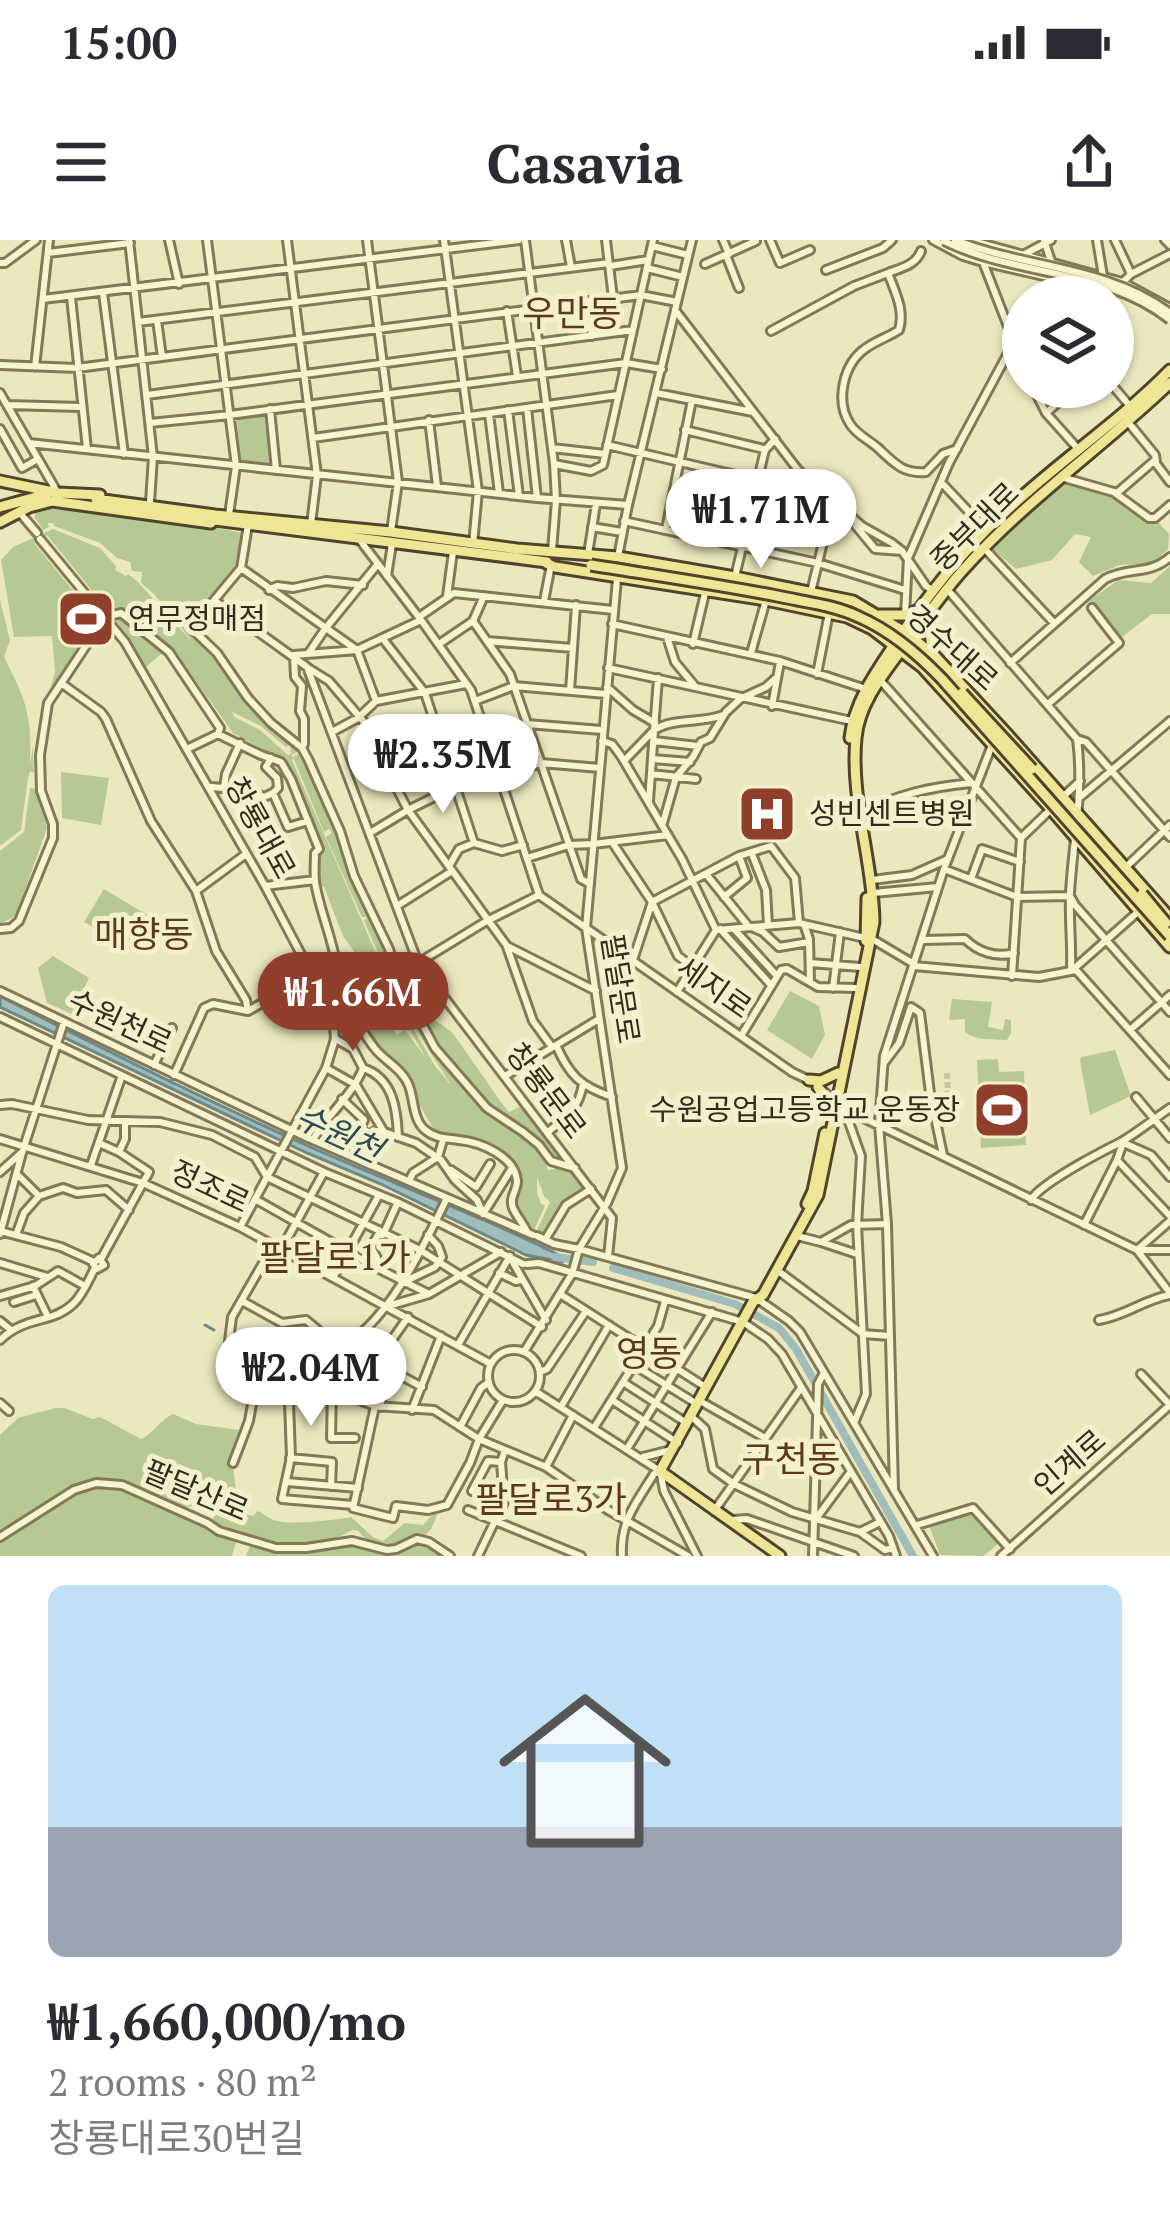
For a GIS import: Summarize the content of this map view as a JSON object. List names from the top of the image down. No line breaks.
{"streets":{"main road":["중부대로","경수대로","창룡대로"],"street":["세지로","팔달문로","수원천로","창룡문로","정조로","인계로","팔달산로"]},"crossings":[["중부대로","경수대로"],["중부대로","수원천로"],["경수대로","팔달문로"],["창룡대로","수원천로"],["창룡대로","정조로"],["세지로","팔달문로"],["팔달문로","수원천로"],["팔달문로","창룡문로"],["팔달문로","정조로"]],"districts":["우만동","매향동","팔달로1가","영동","구천동","팔달로3가"],"water":["수원천"],"places":{"sports":["연무정매점","수원공업고등학교 운동장"],"hospital":["성빈센트병원"]},"page":{"status":"15:00","header":"Casavia","price":["₩1.71M","₩2.35M","₩1.66M","₩2.04M"],"list":[{"name":"₩1,660,000/mo","note":"2 rooms · 80 m² · 창룡대로30번길"}]}}
